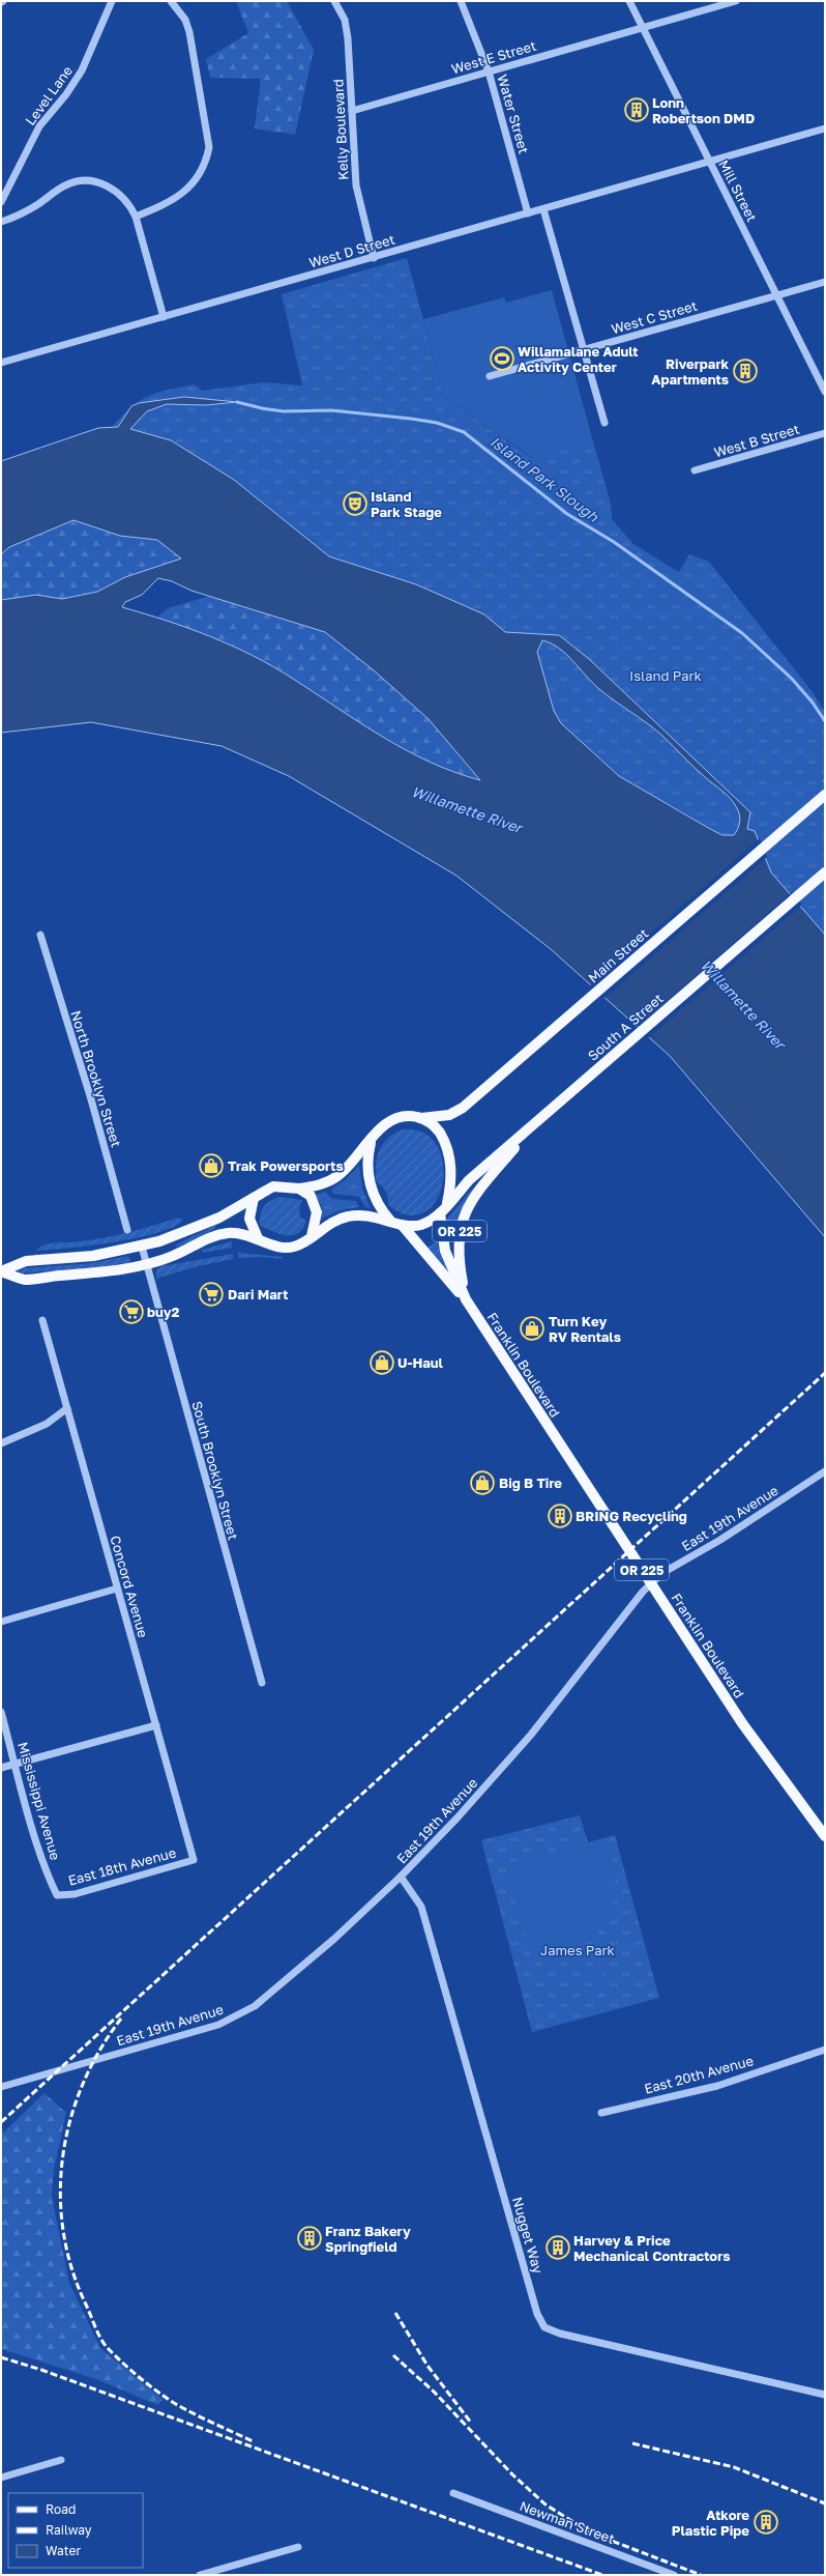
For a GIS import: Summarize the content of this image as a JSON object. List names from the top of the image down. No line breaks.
{"streets":{"main road":["Main Street","South A Street","OR 225","Franklin Boulevard"],"street":["West E Street","Level Lane","Water Street","Kelly Boulevard","Mill Street","West D Street","West C Street","West B Street","North Brooklyn Street","South Brooklyn Street","East 19th Avenue","Concord Avenue","Mississippi Avenue","East 18th Avenue","East 20th Avenue","Nugget Way","Newman Street"]},"crossings":[["West E Street","Water Street"],["West E Street","Kelly Boulevard"],["West E Street","Mill Street"],["Water Street","West D Street"],["Kelly Boulevard","West D Street"],["Mill Street","West D Street"],["Mill Street","West C Street"],["Main Street","South A Street"],["Main Street","Franklin Boulevard"],["South A Street","OR 225"],["South A Street","Franklin Boulevard"],["OR 225","Franklin Boulevard"],["Franklin Boulevard","South Brooklyn Street"],["Franklin Boulevard","East 19th Avenue"],["East 19th Avenue","Nugget Way"],["Concord Avenue","East 18th Avenue"],["Mississippi Avenue","East 18th Avenue"]],"water":["Island Park Slough","Willamette River"],"parks":["Island Park","James Park"],"places":{"building":["Lonn Robertson DMD","Riverpark Apartments","BRING Recycling","Franz Bakery Springfield","Harvey & Price Mechanical Contractors","Atkore Plastic Pipe"],"sports":["Willamalane Adult Activity Center"],"theatre":["Island Park Stage"],"shop":["Trak Powersports","Turn Key RV Rentals","U-Haul","Big B Tire"],"supermarket":["Dari Mart","buy2"]},"legend":["Road","Railway","Water"]}
